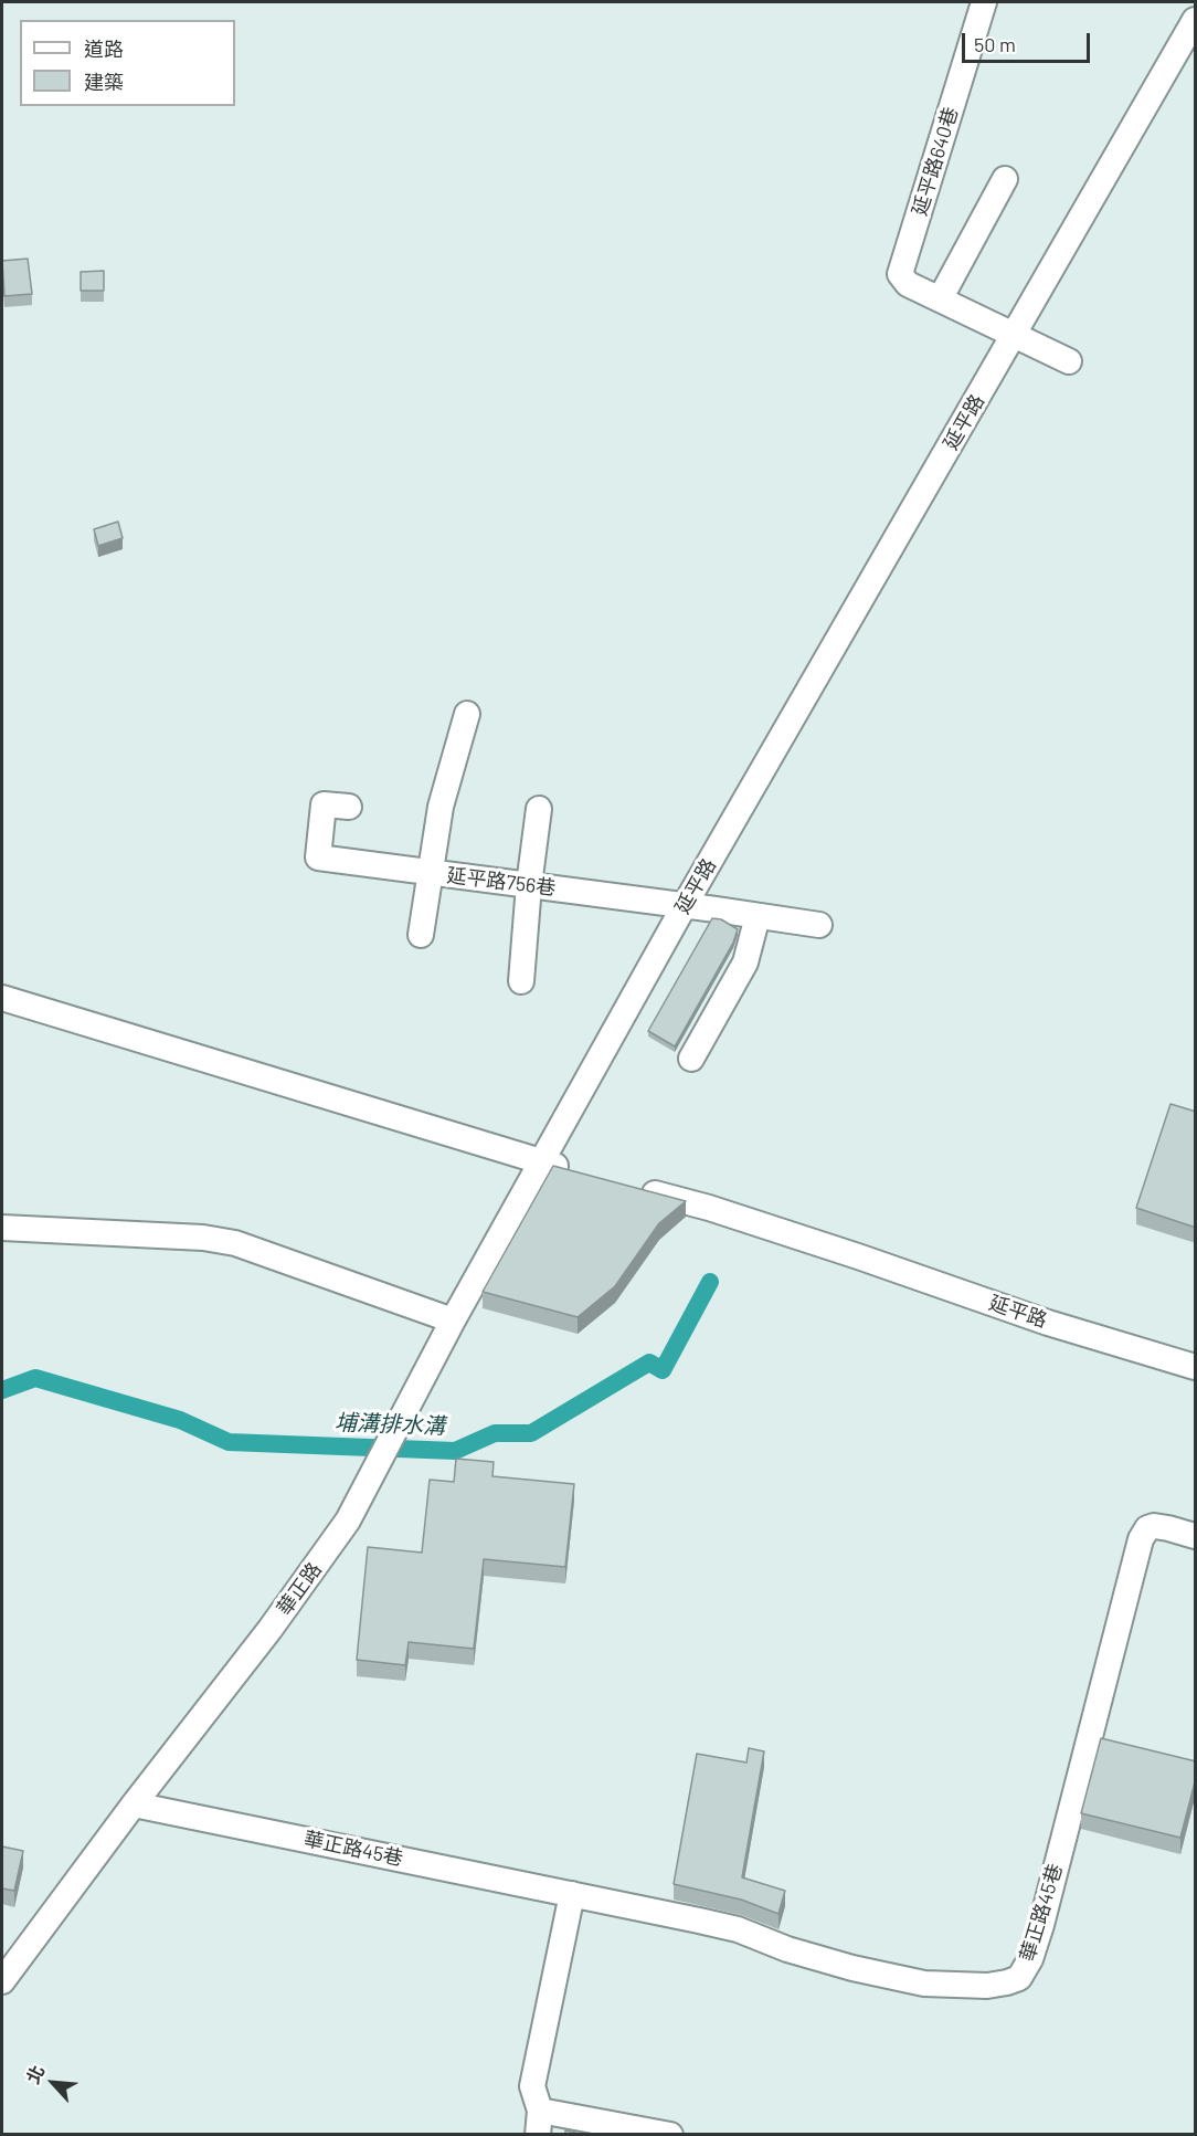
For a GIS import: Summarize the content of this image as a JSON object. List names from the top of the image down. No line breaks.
{"streets":{"street":["延平路640巷","延平路","延平路756巷","華正路","華正路45巷"]},"crossings":[["延平路640巷","延平路"],["延平路","延平路756巷"],["延平路","華正路"],["華正路","華正路45巷"]],"water":["埔溝排水溝"],"legend":["道路","建築"],"scale_bar":"50 m","north":"top left"}
